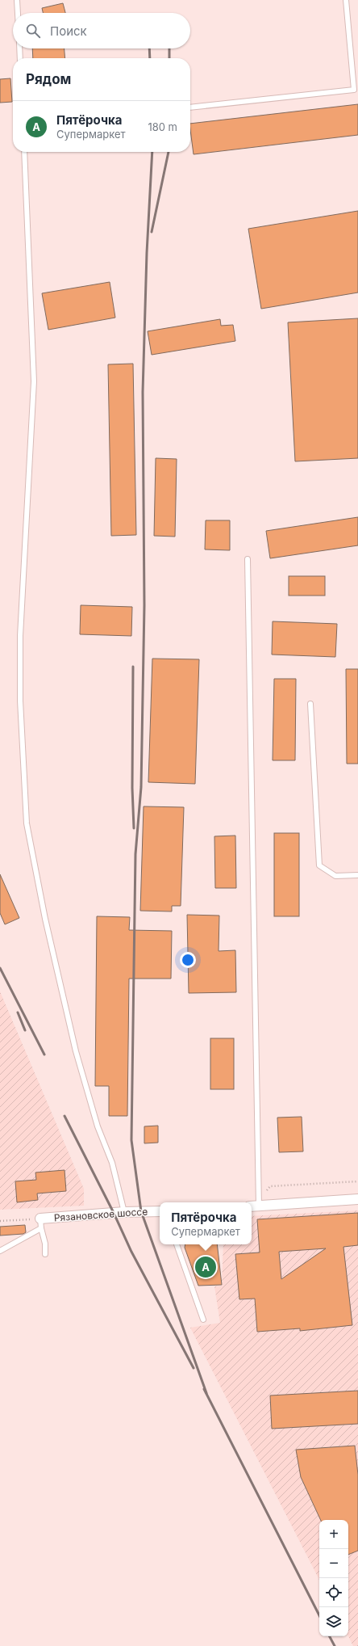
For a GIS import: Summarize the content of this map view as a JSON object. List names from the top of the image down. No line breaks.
{"streets":{"street":["Рязановское шоссе"]},"page":{"search":"Поиск","heading":"Рядом","list":[{"mark":"A","name":"Пятёрочка","note":"Супермаркет","value":"180 m"}],"popup":["Пятёрочка","Супермаркет"],"pins":"A","map_buttons":["+","−"]}}
